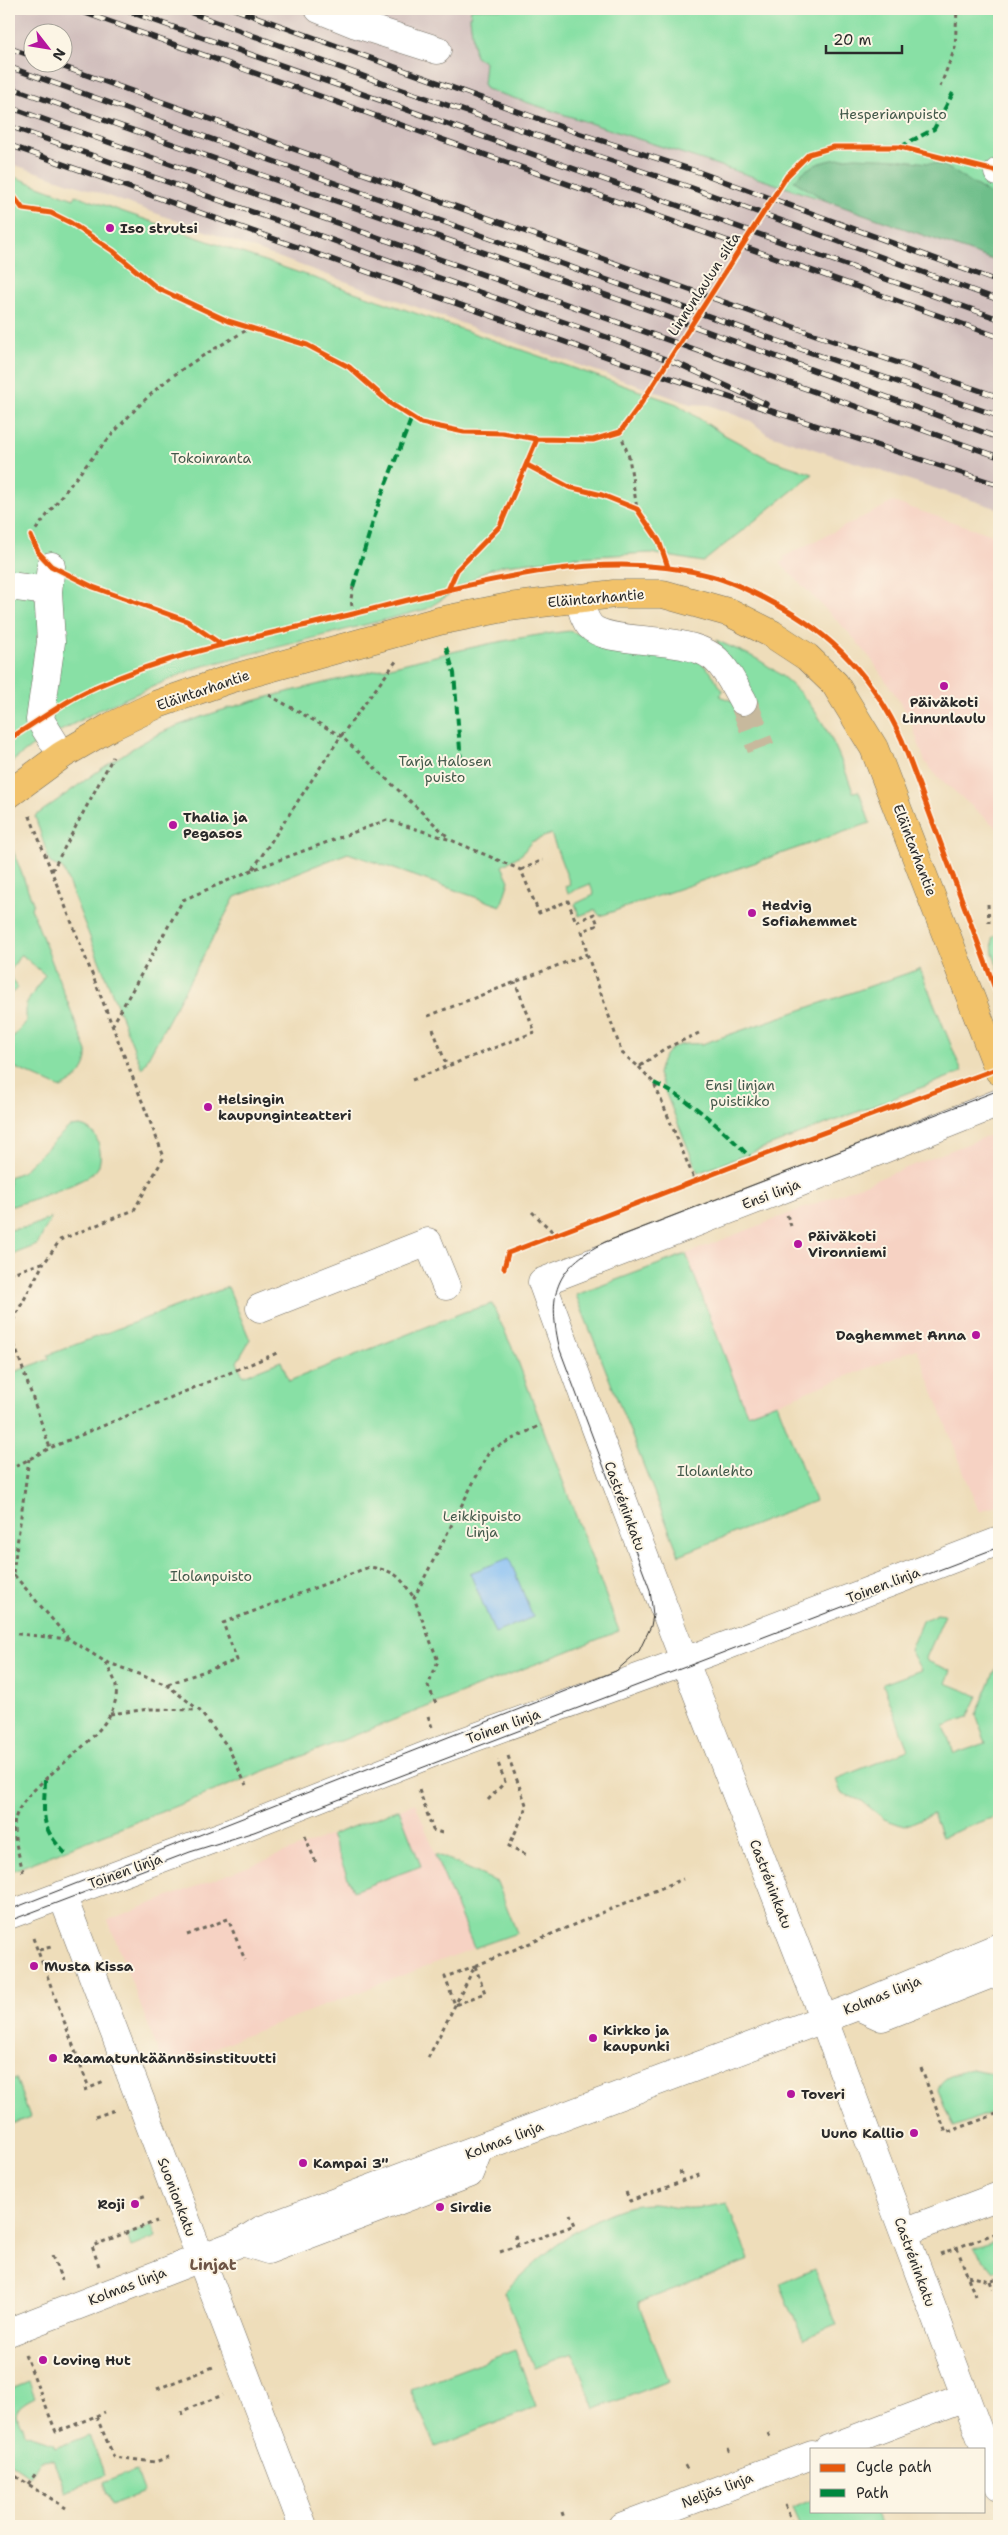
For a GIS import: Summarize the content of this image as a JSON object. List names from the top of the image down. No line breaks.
{"streets":{"main road":["Eläintarhantie"],"street":["Ensi linja","Castréninkatu","Toinen linja","Kolmas linja","Suonionkatu","Neljäs linja"],"cycle path":["Linnunlaulun silta"]},"crossings":[["Ensi linja","Castréninkatu"],["Castréninkatu","Toinen linja"],["Castréninkatu","Kolmas linja"],["Toinen linja","Suonionkatu"],["Kolmas linja","Suonionkatu"]],"districts":["Linjat"],"parks":["Hesperianpuisto","Tokoinranta","Tarja Halosen puisto","Ensi linjan puistikko","Ilolanlehto","Leikkipuisto Linja","Ilolanpuisto"],"places":["Iso strutsi","Päiväkoti Linnunlaulu","Thalia ja Pegasos","Hedvig Sofiahemmet","Helsingin kaupunginteatteri","Päiväkoti Vironniemi","Daghemmet Anna","Musta Kissa","Kirkko ja kaupunki","Raamatunkäännösinstituutti","Toveri","Uuno Kallio","Kampai 3\"","Roji","Sirdie","Loving Hut"],"legend":["Cycle path","Path"],"scale_bar":"20 m","north":"bottom right"}
